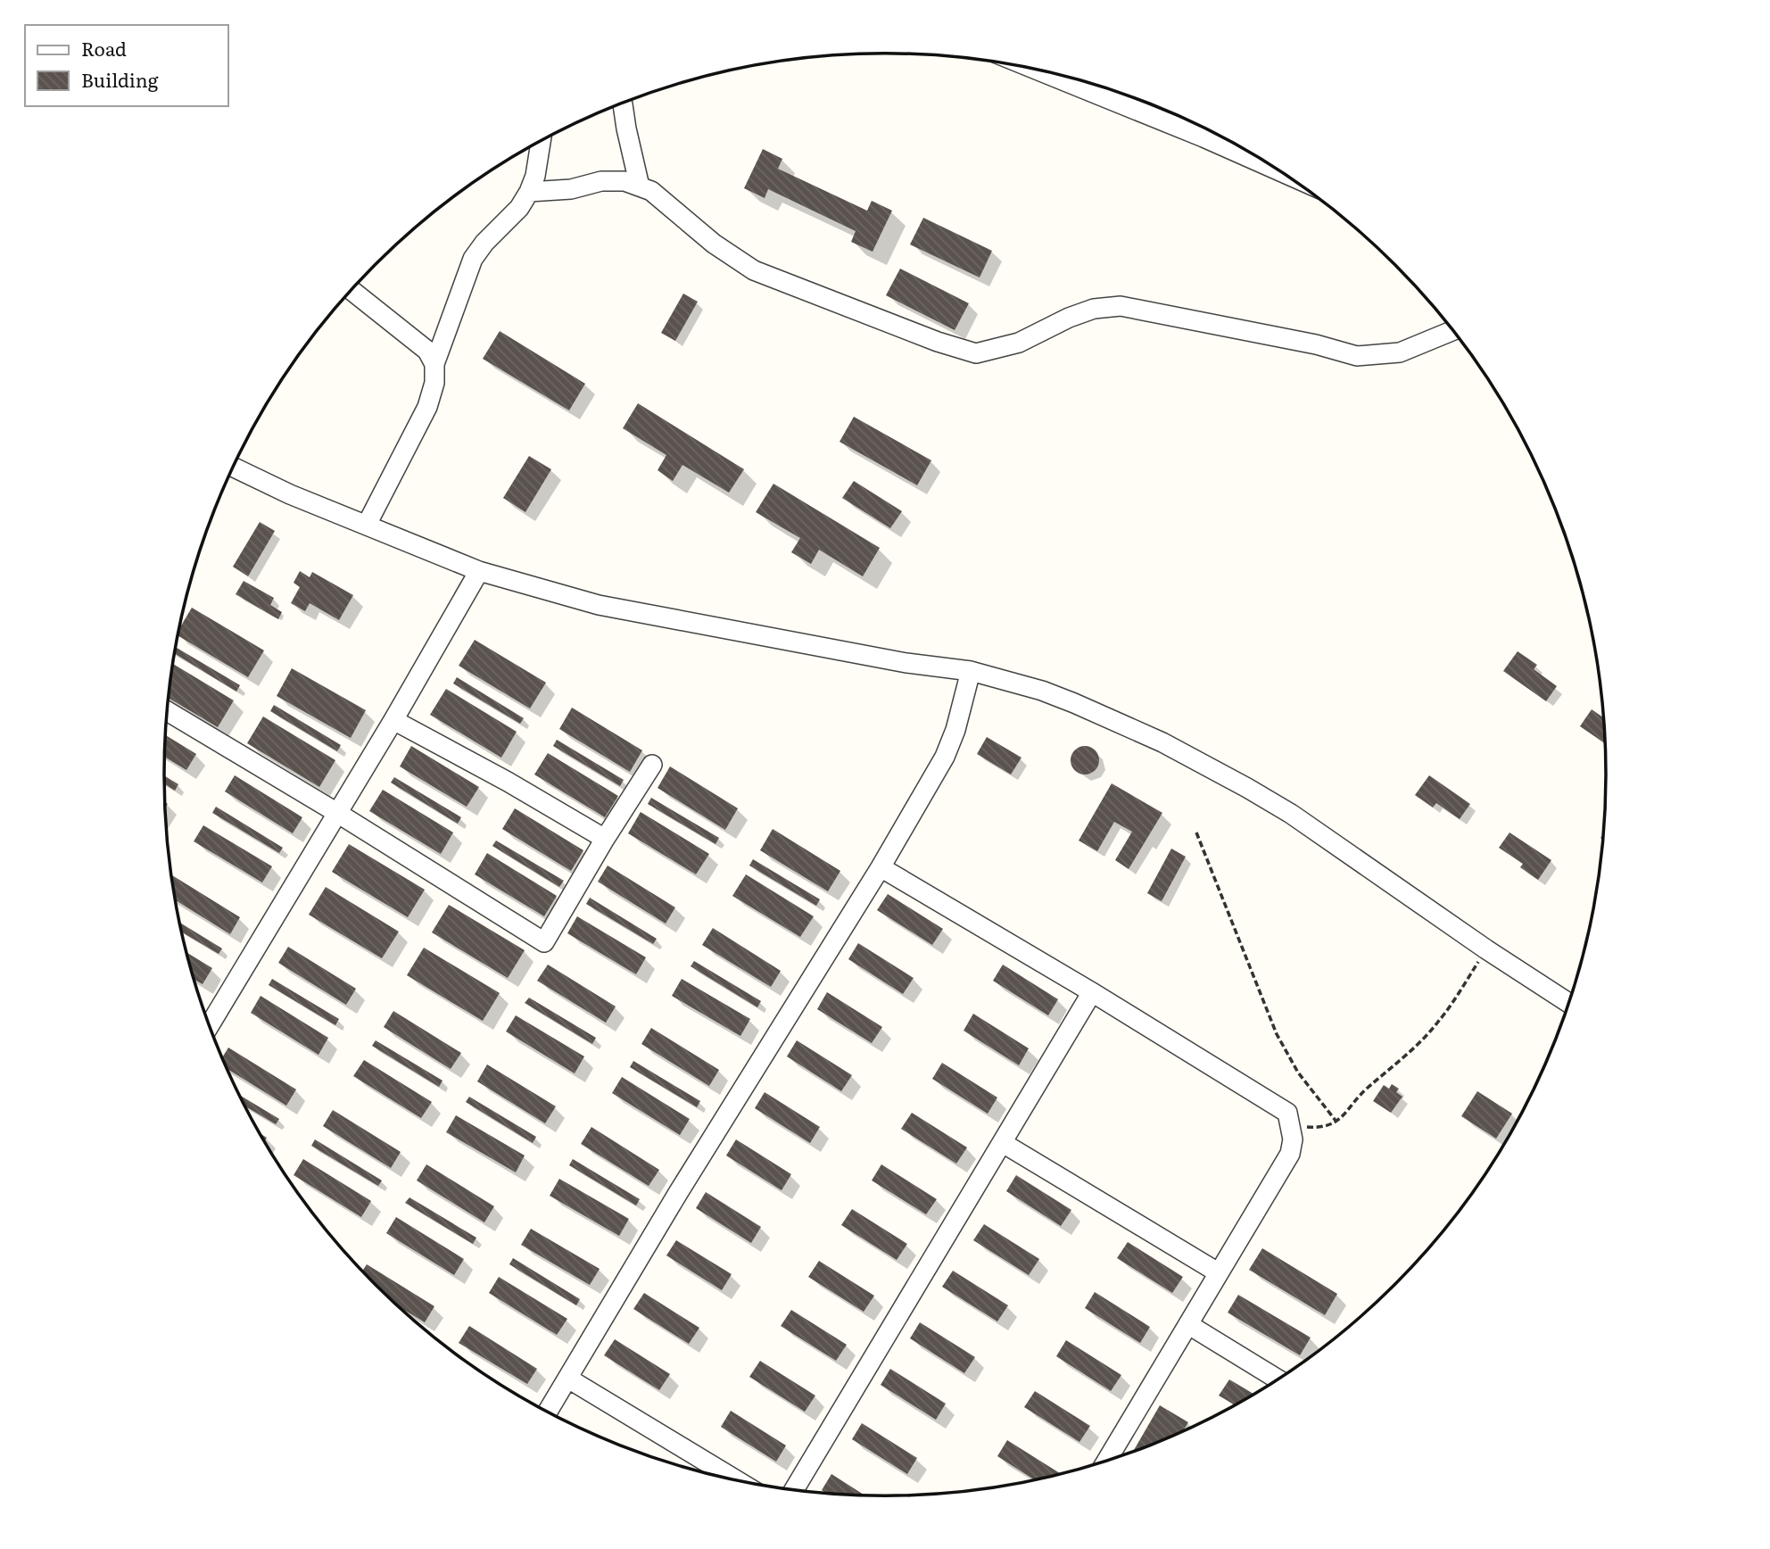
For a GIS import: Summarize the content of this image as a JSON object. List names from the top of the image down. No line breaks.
{"legend":["Road","Building"]}
